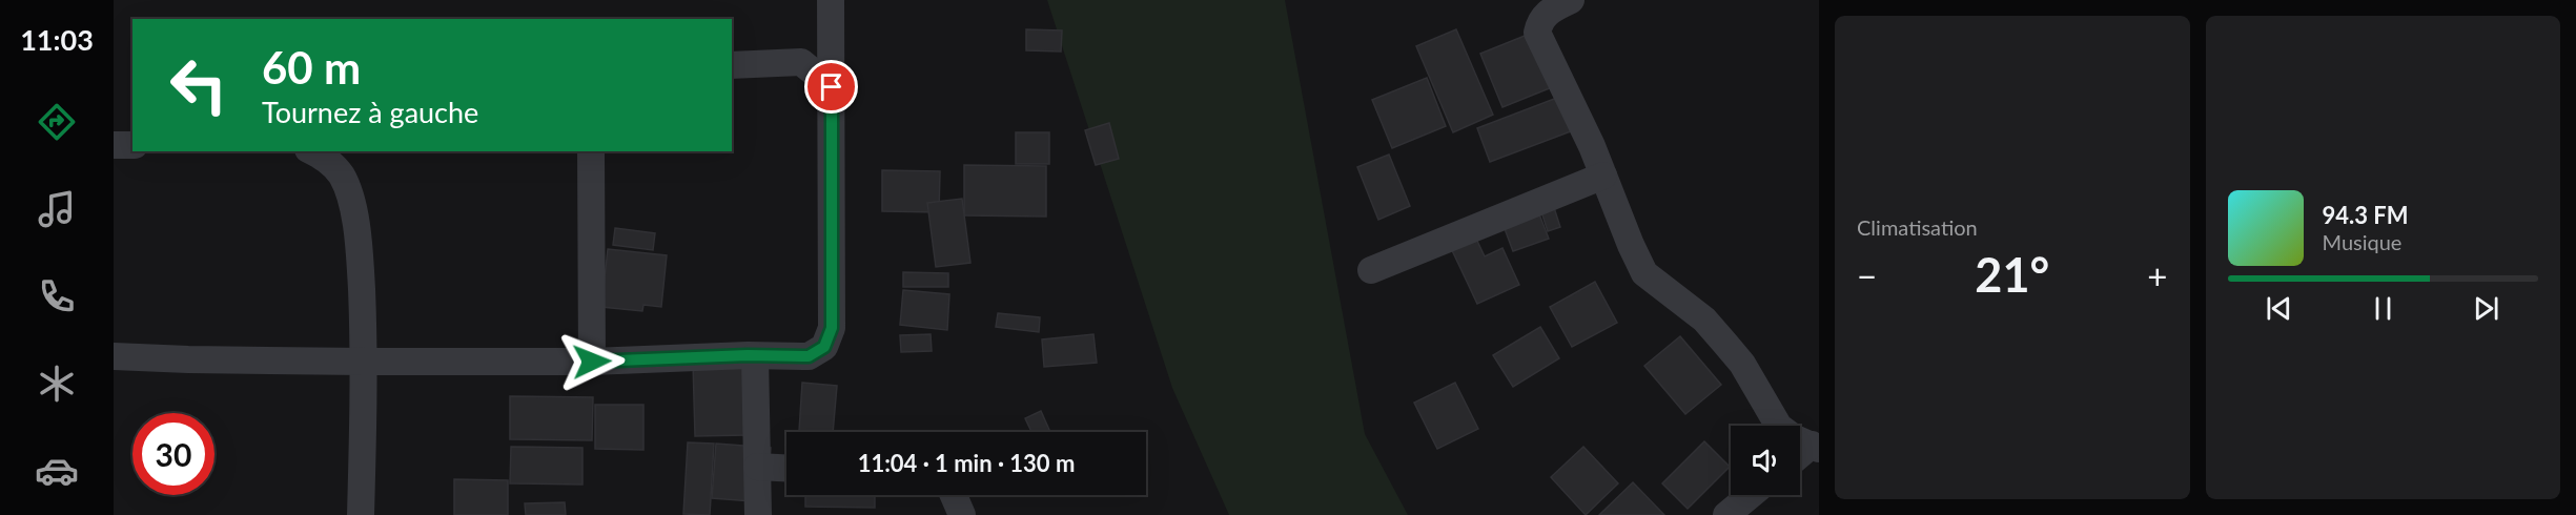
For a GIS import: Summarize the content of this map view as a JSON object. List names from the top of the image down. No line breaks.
{"page":{"tabs":"11:03","tile":"Climatisation","turn":["60 m","Tournez à gauche"],"song":["94.3 FM","Musique"],"heat":["−","21°","+"],"limit":"30","trip":"11:04 · 1 min · 130 m"}}
